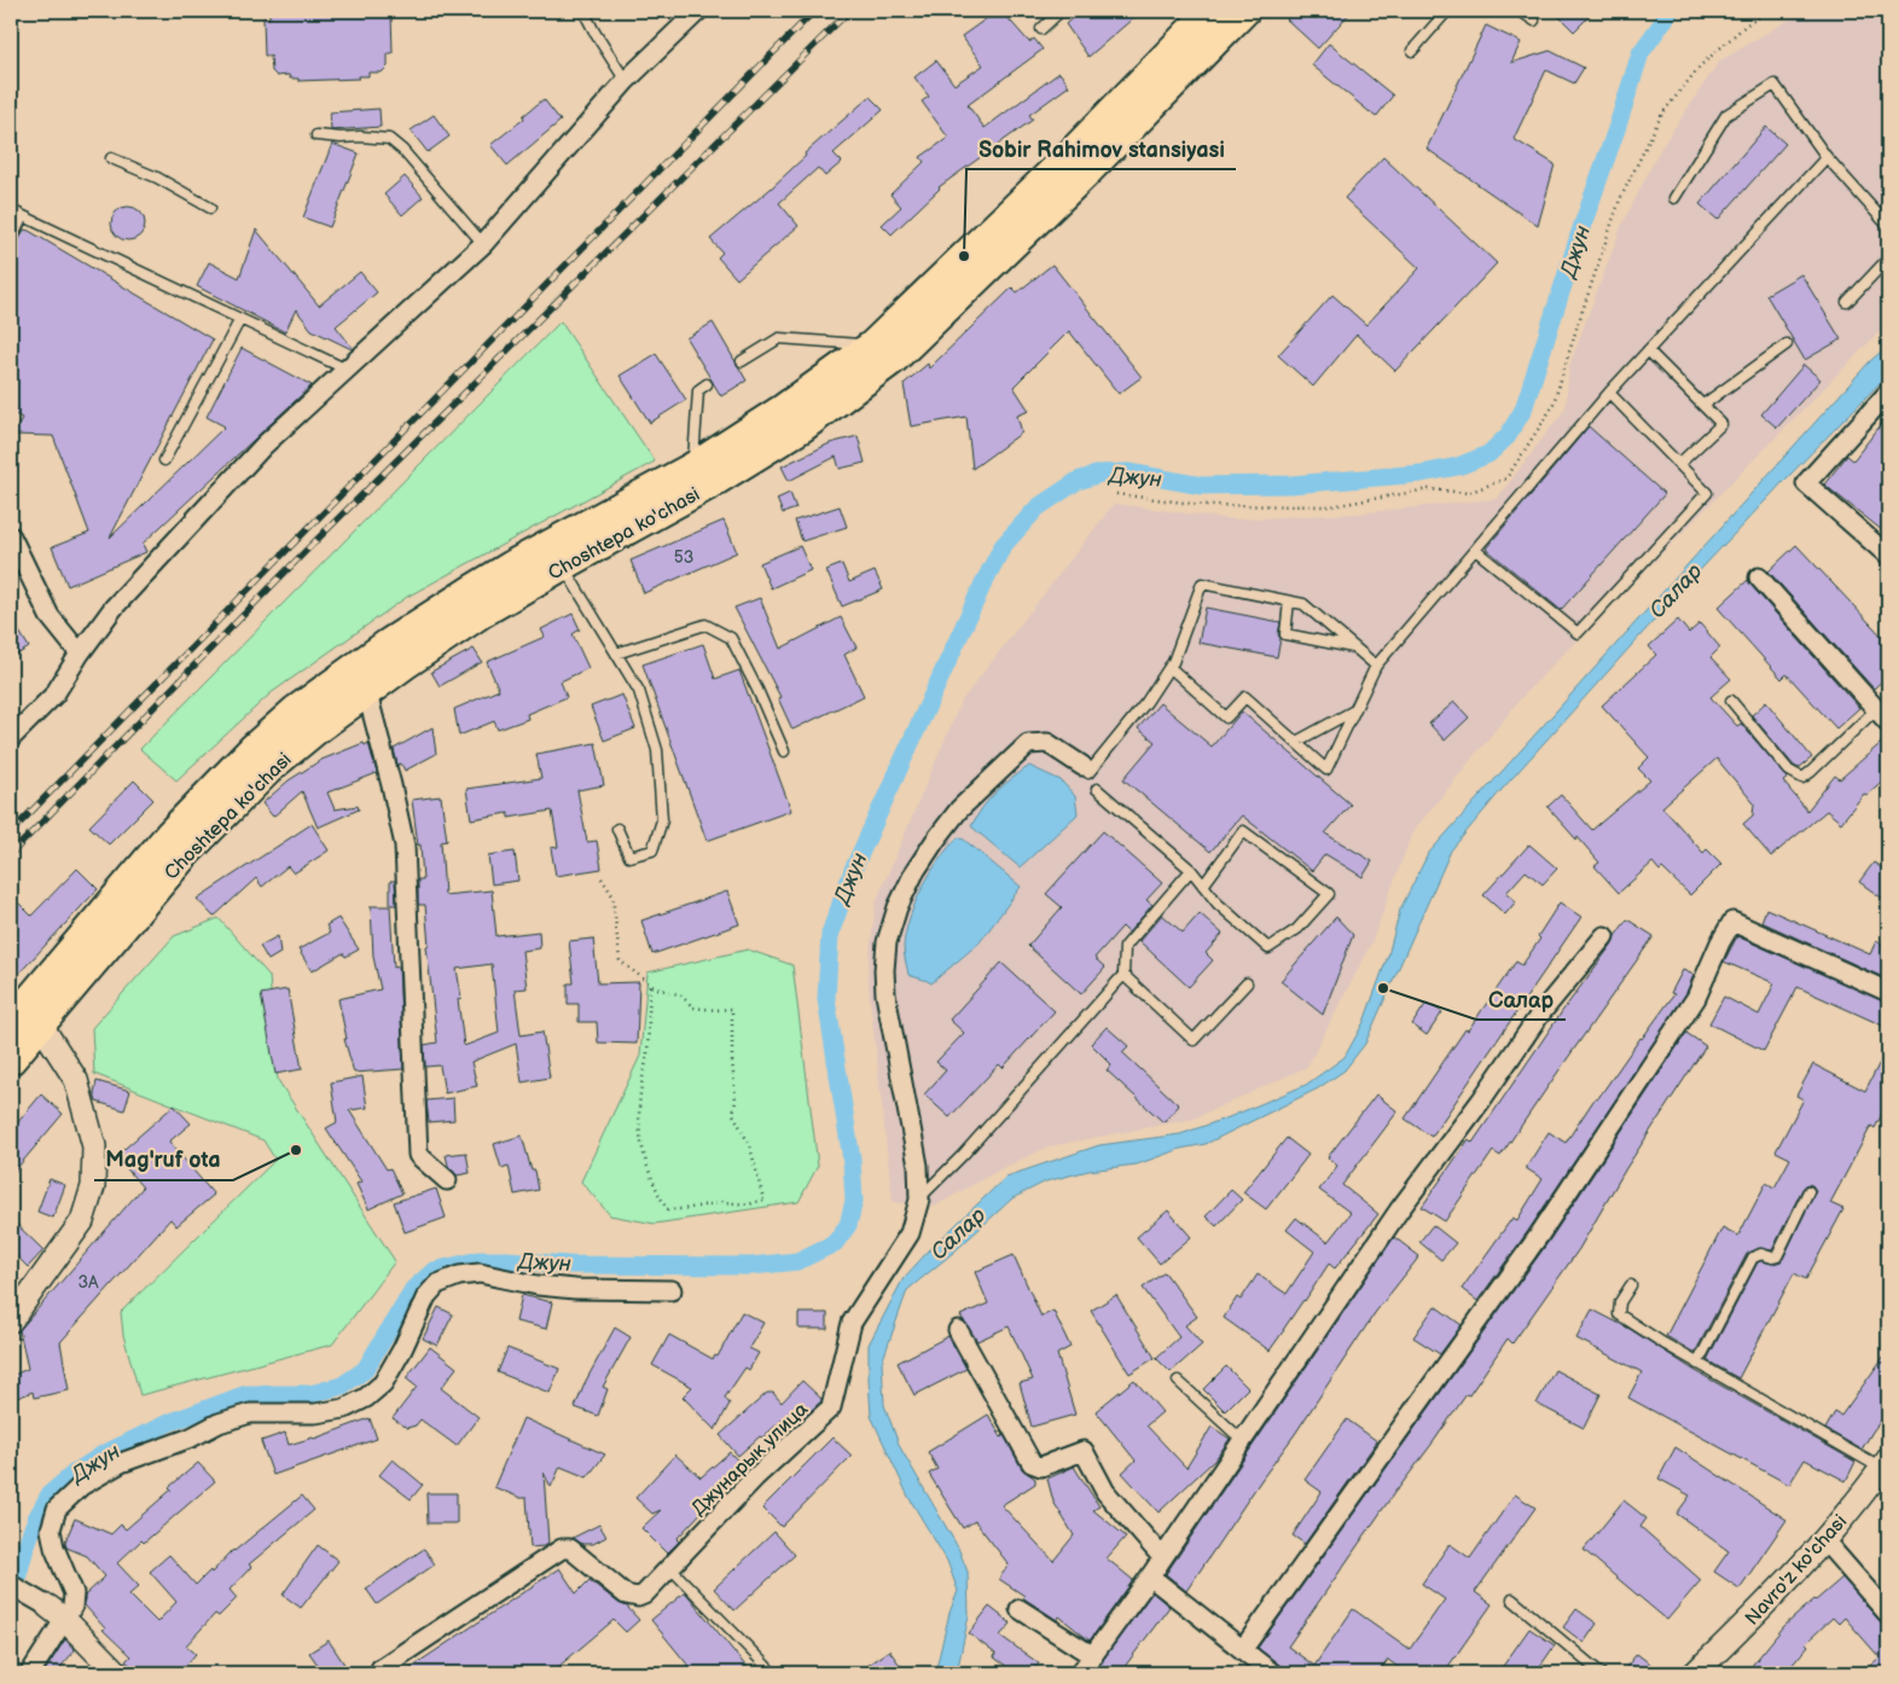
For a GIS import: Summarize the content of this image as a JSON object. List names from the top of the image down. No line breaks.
{"streets":{"main road":["Choshtepa ko'chasi"],"street":["Джунарык улица","Navro'z ko'chasi"]},"water":["Джун","Салар"],"places":["Sobir Rahimov stansiyasi","Салар","Mag'ruf ota"],"house_numbers":["53","3A"]}
